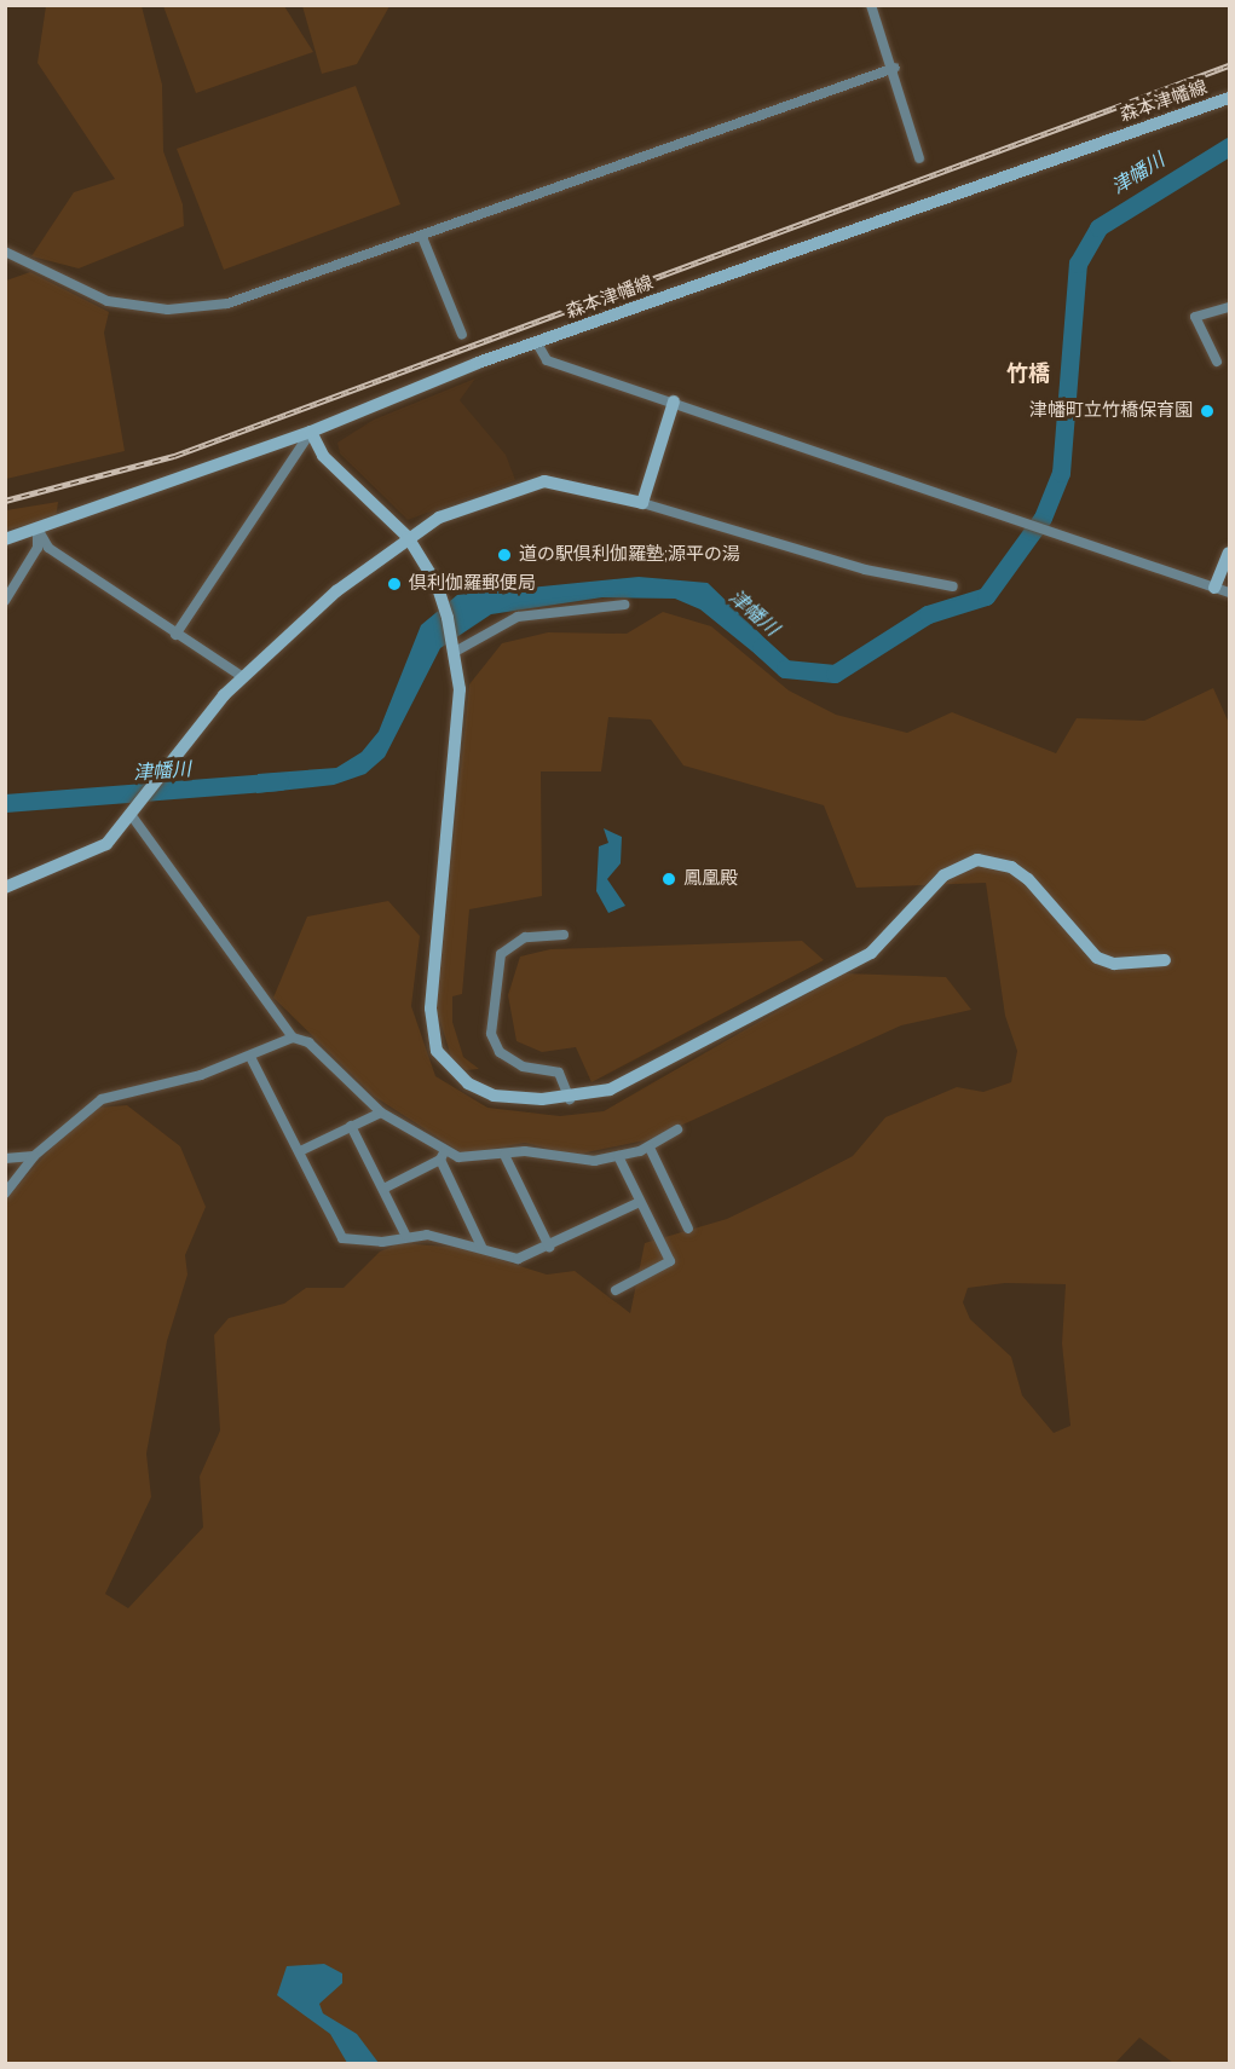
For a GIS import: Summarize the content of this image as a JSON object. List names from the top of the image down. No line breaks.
{"streets":{"street":["森本津幡線"]},"districts":["竹橋"],"water":["津幡川"],"places":["津幡町立竹橋保育園","道の駅倶利伽羅塾;源平の湯","倶利伽羅郵便局","鳳凰殿"]}
